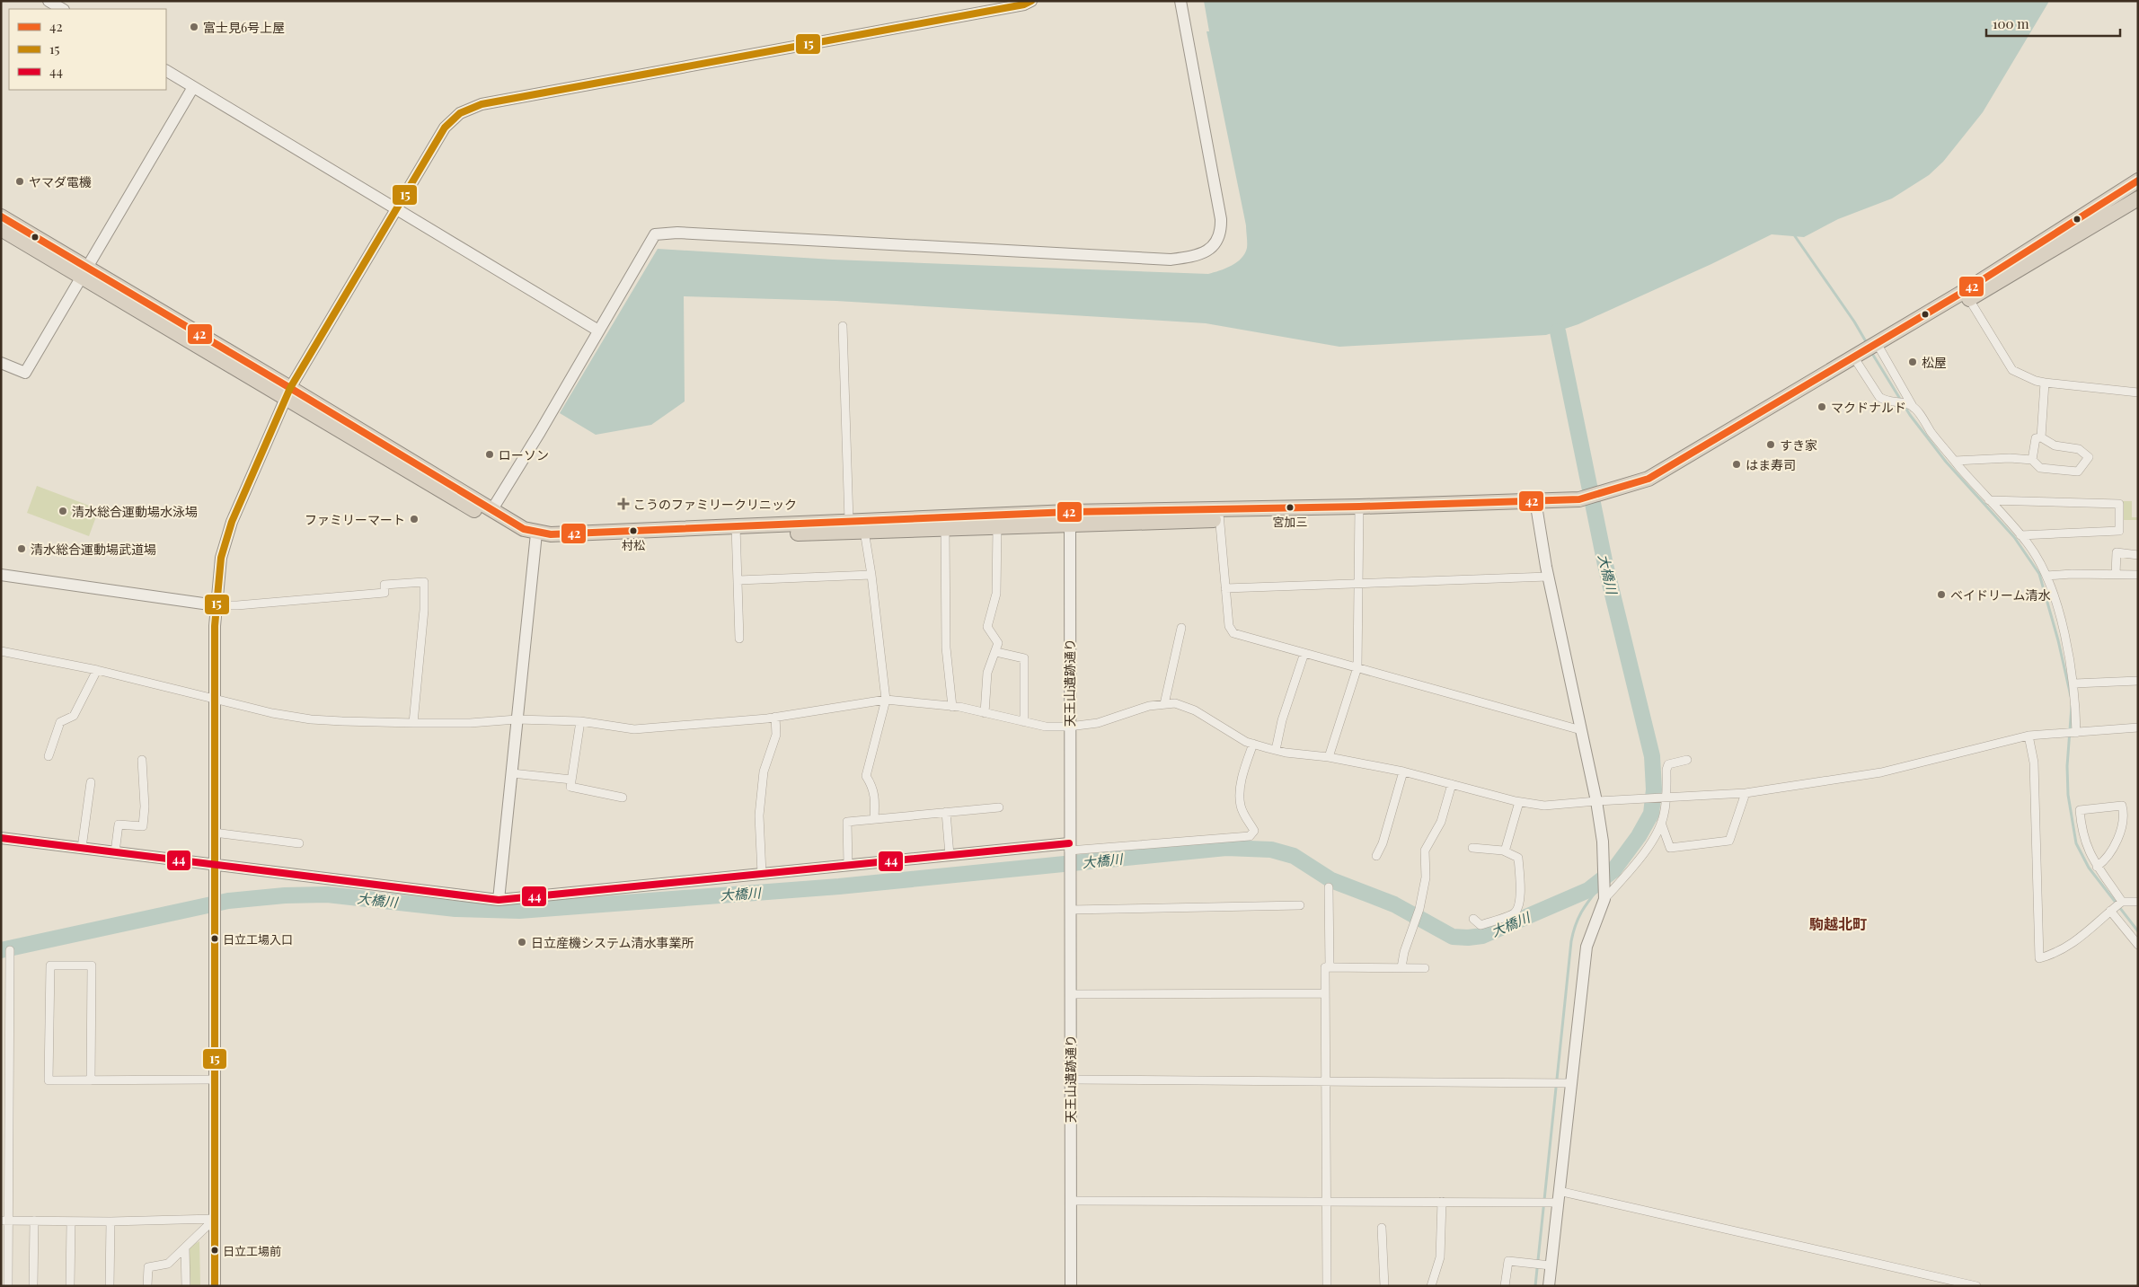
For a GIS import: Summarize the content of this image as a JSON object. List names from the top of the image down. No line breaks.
{"streets":{"street":["天王山遺跡通り"]},"districts":["駒越北町"],"water":["大橋川"],"places":{"other":["富士見6号上屋","ヤマダ電機","松屋","マクドナルド","すき家","ローソン","はま寿司","宮加三","清水総合運動場水泳場","ファミリーマート","村松","清水総合運動場武道場","ベイドリーム清水","日立工場入口","日立産機システム清水事業所","日立工場前"],"health":["こうのファミリークリニック"]},"lines":["transit line 15","transit line 42","transit line 44"],"legend":["42","15","44"],"scale_bar":"100 m"}
